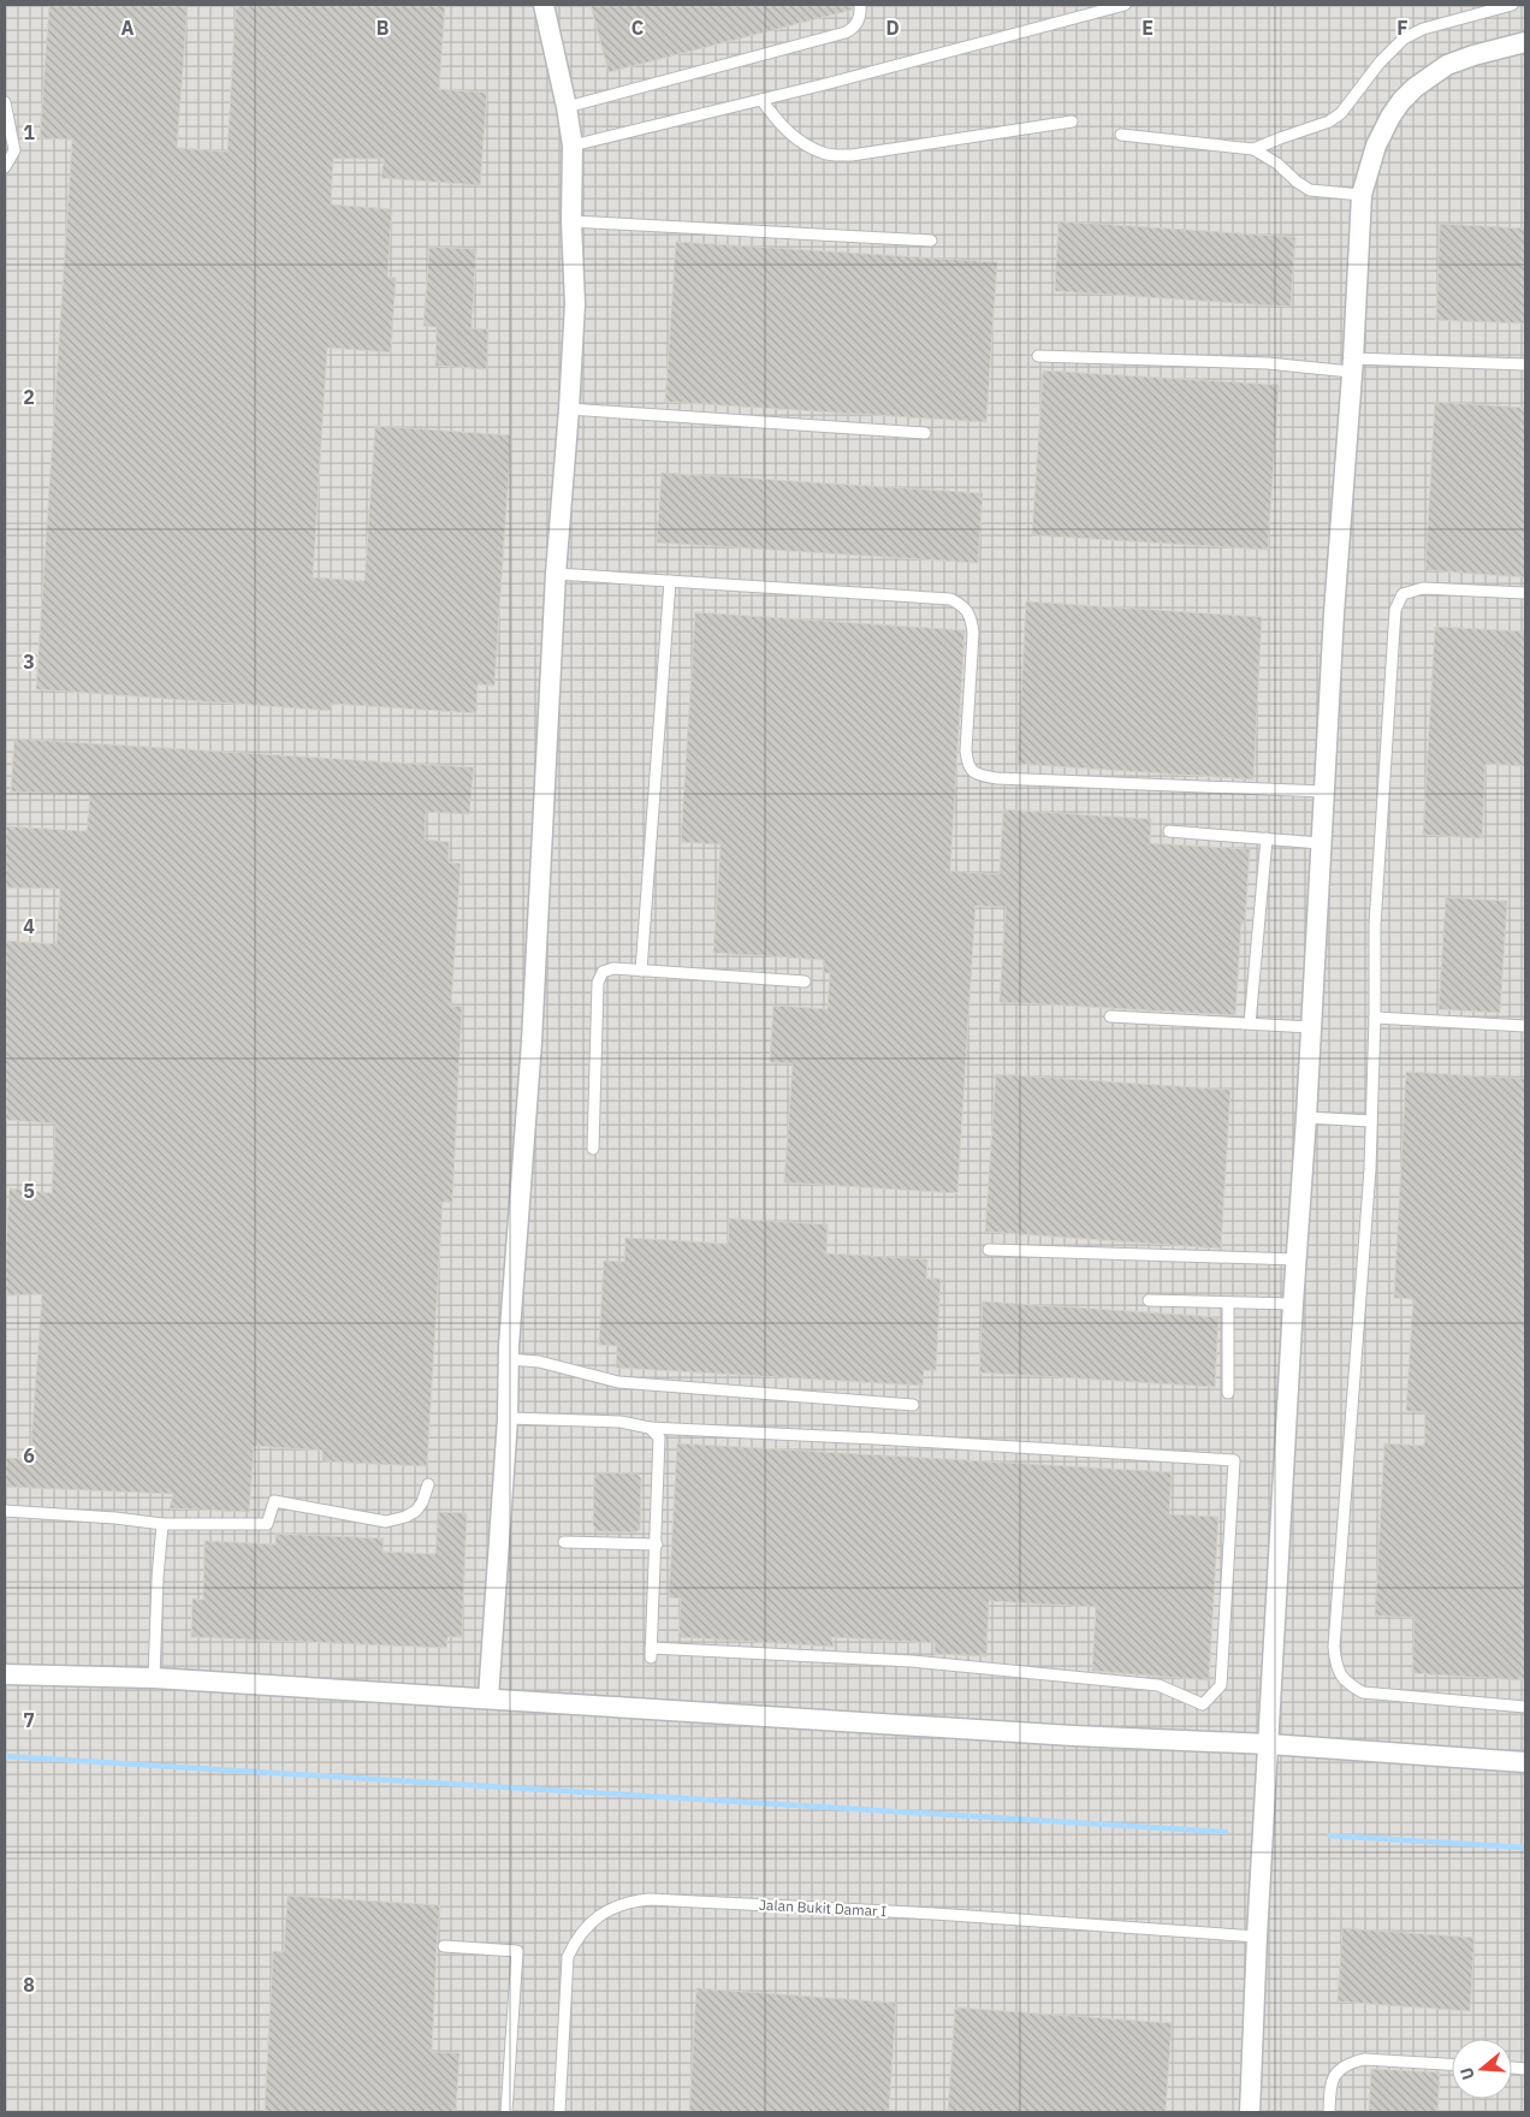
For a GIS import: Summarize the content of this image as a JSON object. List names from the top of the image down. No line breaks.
{"streets":{"lane":["Jalan Bukit Damar I"]},"north":"left","grid":{"columns":["A","B","C","D","E","F"],"rows":["1","2","3","4","5","6","7","8"]}}
